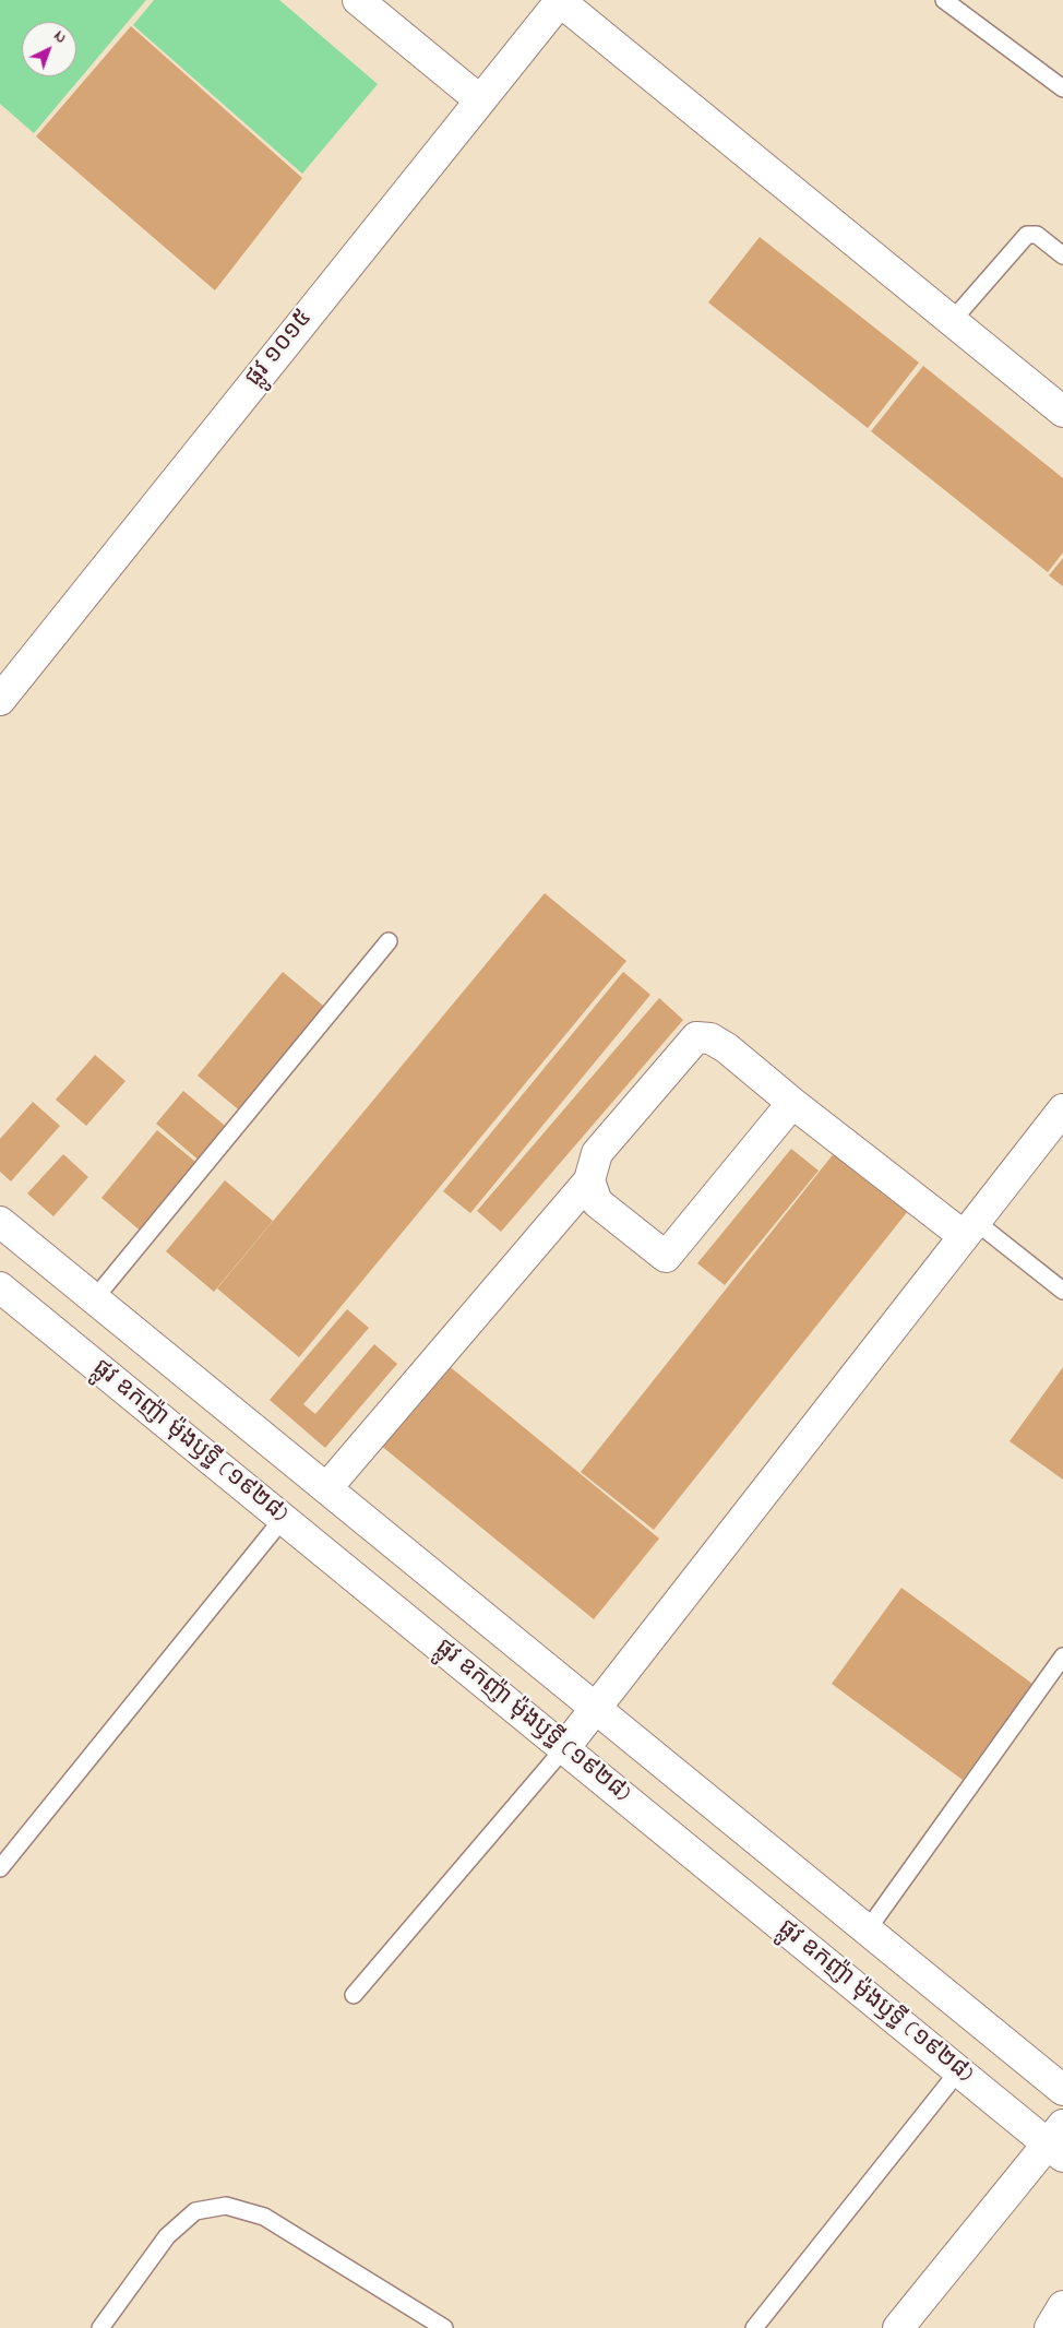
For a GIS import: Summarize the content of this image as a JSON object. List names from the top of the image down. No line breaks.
{"streets":{"street":["ផ្លូវ ១០១៥","ផ្លូវ ឧកញ៉ា ម៉ុងឫទ្ធី (១៩២៨)"]},"north":"top right"}
